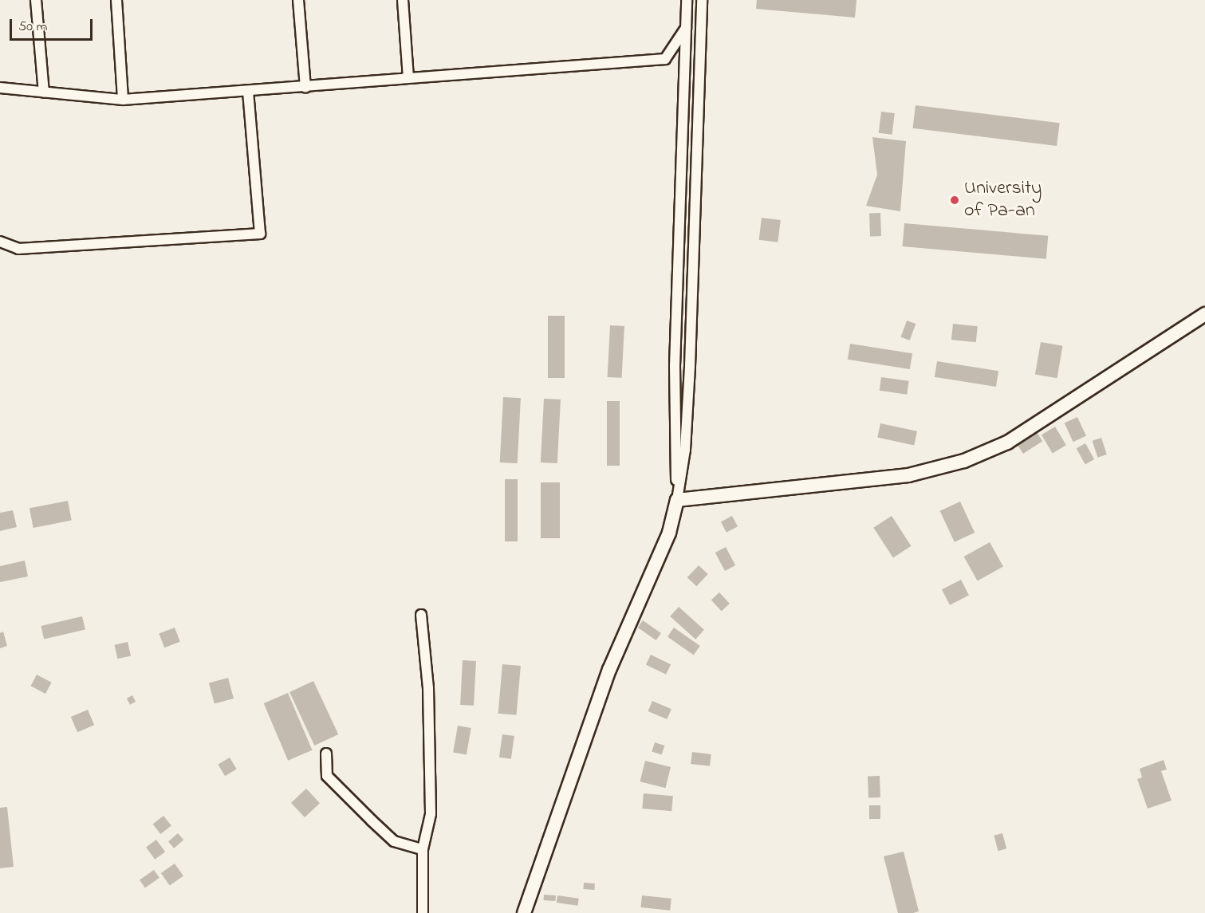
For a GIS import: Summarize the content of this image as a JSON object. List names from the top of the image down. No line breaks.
{"places":["University of Pa-an"],"scale_bar":"50 m"}
